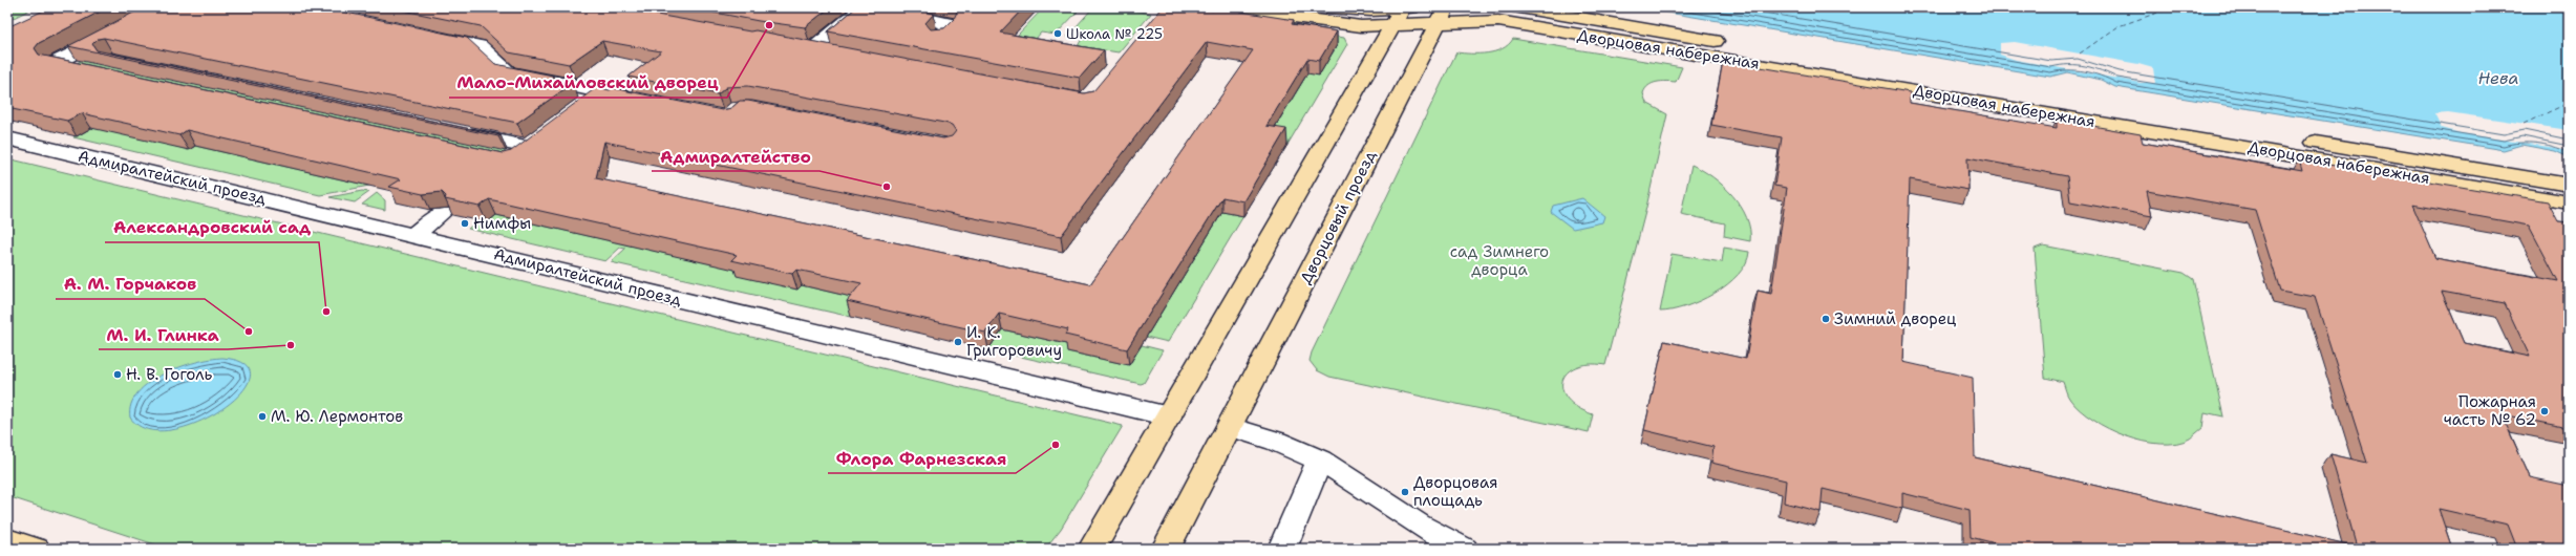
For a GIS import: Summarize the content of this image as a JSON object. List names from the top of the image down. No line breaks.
{"streets":{"main road":["Дворцовая набережная","Дворцовый проезд"],"street":["Адмиралтейский проезд"]},"crossings":[["Дворцовая набережная","Дворцовый проезд"]],"water":["Нева"],"parks":["сад Зимнего дворца"],"places":["Мало-Михайловский дворец","Школа № 225","Адмиралтейство","Нимфы","Александровский сад","Зимний дворец","А. М. Горчаков","И. К. Григоровичу","М. И. Глинка","Н. В. Гоголь","Пожарная часть № 62","М. Ю. Лермонтов","Флора Фарнезская","Дворцовая площадь"]}
